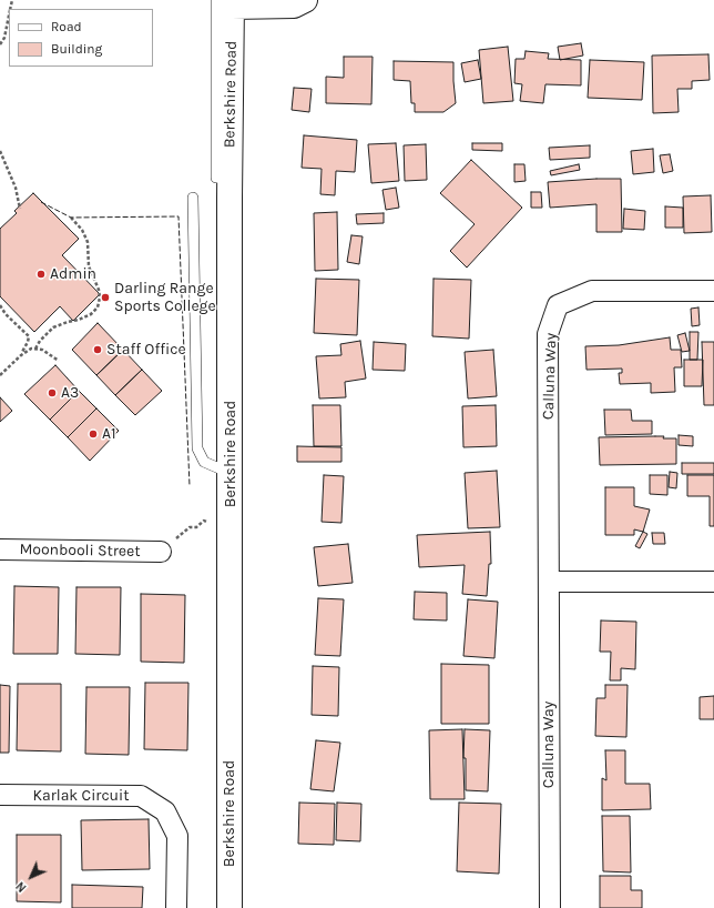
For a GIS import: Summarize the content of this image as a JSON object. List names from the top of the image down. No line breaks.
{"streets":{"main road":["Berkshire Road"],"street":["Calluna Way","Moonbooli Street","Karlak Circuit"]},"places":["Admin","Darling Range Sports College","Staff Office","A3","A1"],"legend":["Road","Building"],"north":"bottom left"}
